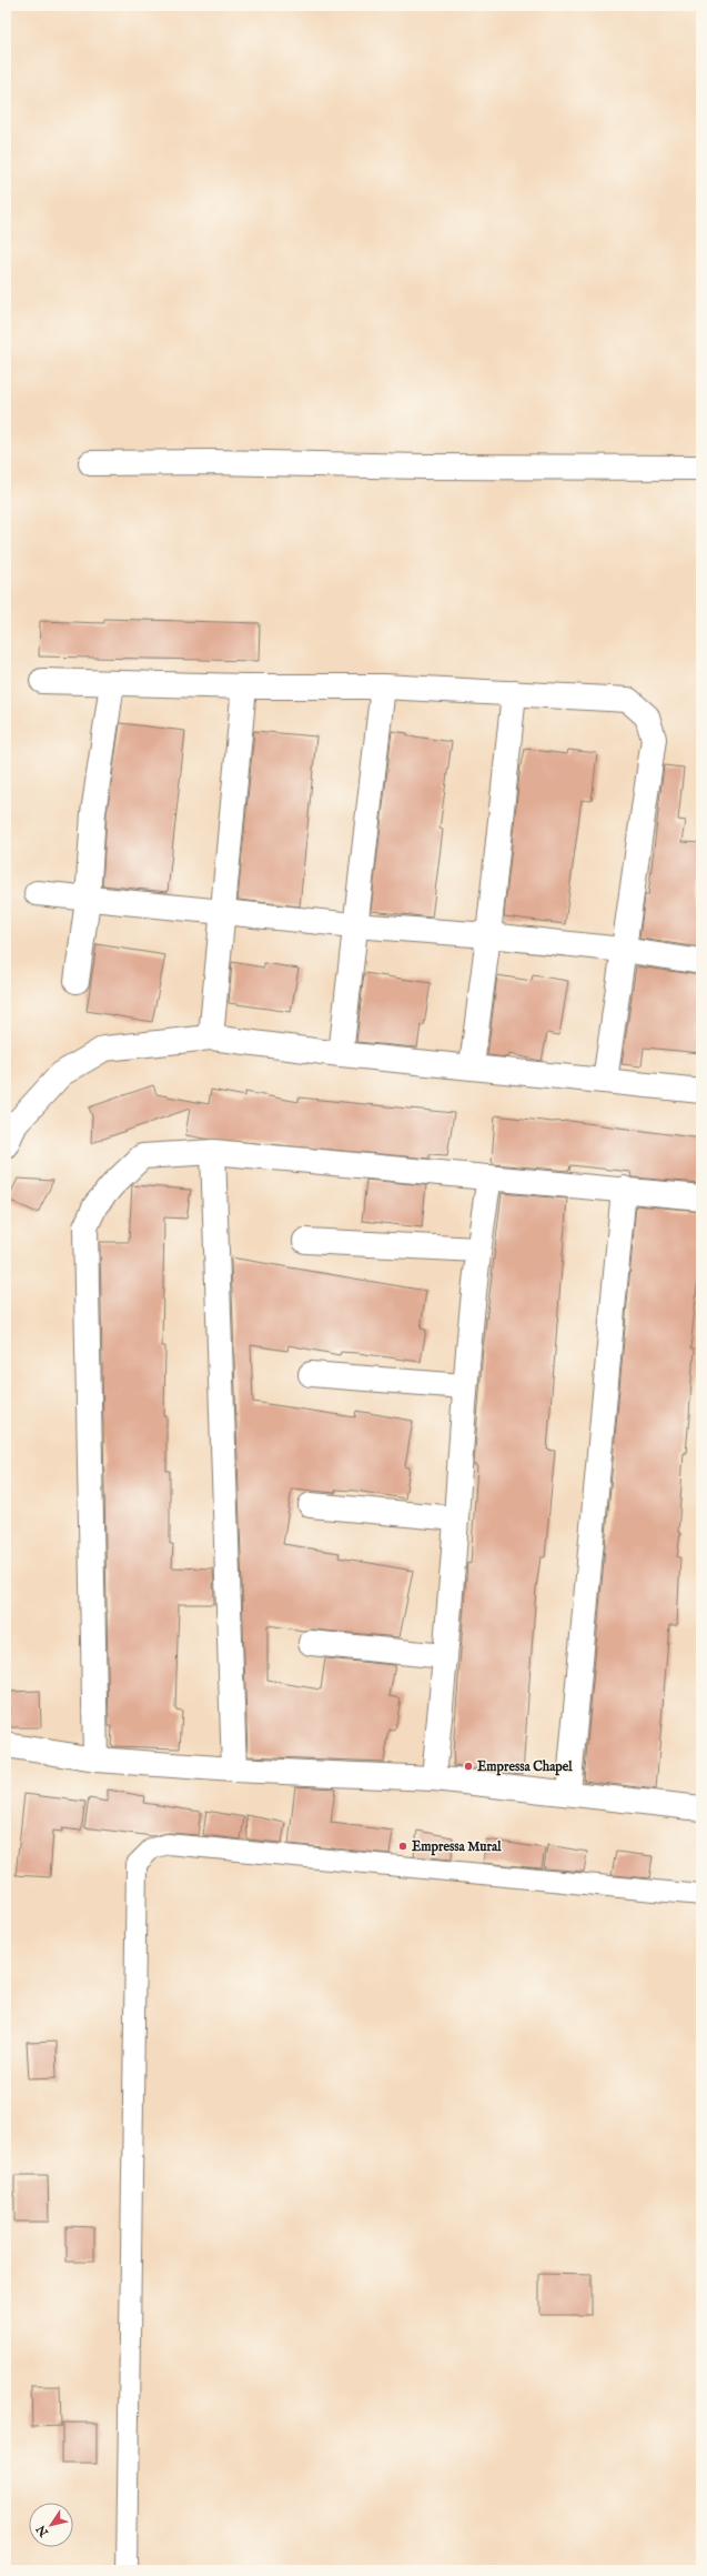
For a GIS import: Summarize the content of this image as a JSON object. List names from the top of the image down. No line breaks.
{"places":["Empressa Chapel","Empressa Mural"],"north":"bottom left"}
